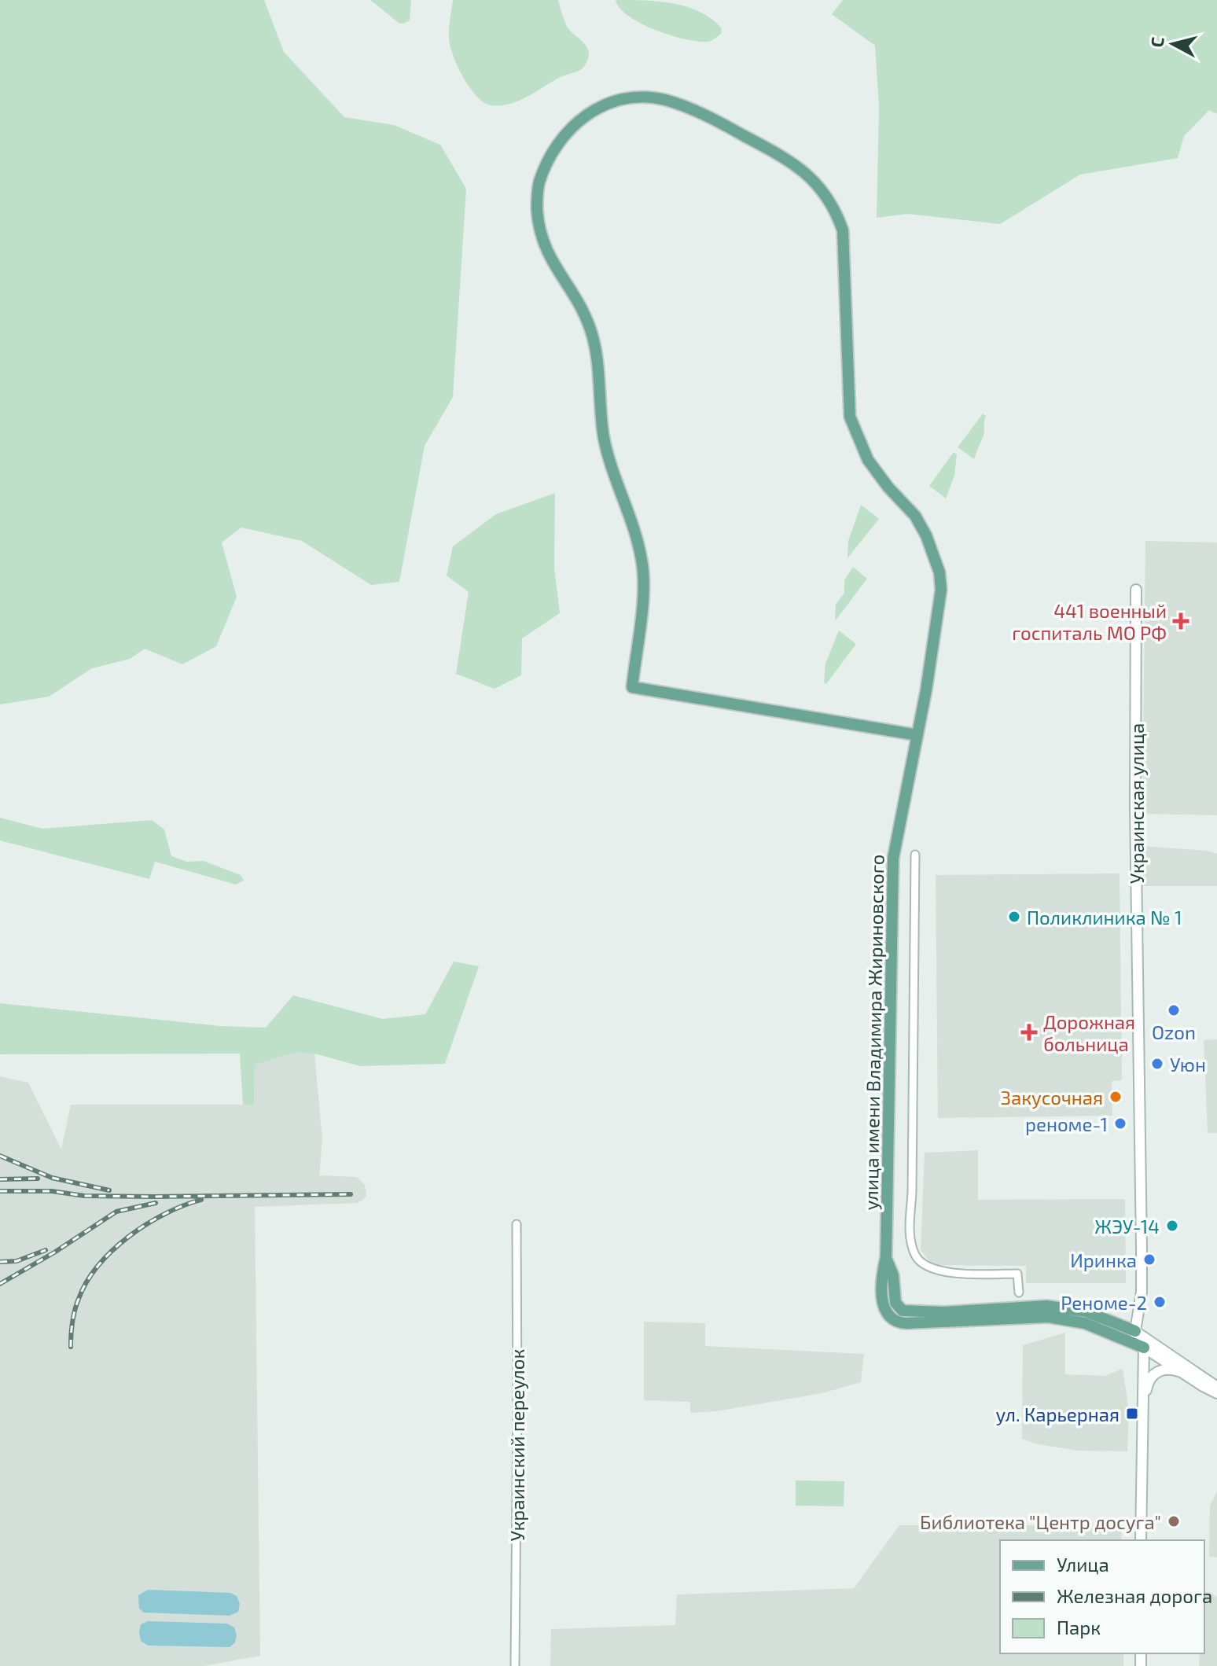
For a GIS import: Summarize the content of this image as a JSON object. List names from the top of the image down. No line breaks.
{"streets":{"main road":["Украинская улица","улица имени Владимира Жириновского"],"street":["Украинский переулок"]},"crossings":[["Украинская улица","улица имени Владимира Жириновского"]],"places":{"health":["441 военный госпиталь МО РФ","Дорожная больница"],"other":["Поликлиника № 1","Ozon","Уюн","Закусочная","реноме-1","ЖЭУ-14","Иринка","Реноме-2","Библиотека \"Центр досуга\""],"transit":["ул. Карьерная"]},"legend":["Улица","Железная дорога","Парк"],"north":"left"}
